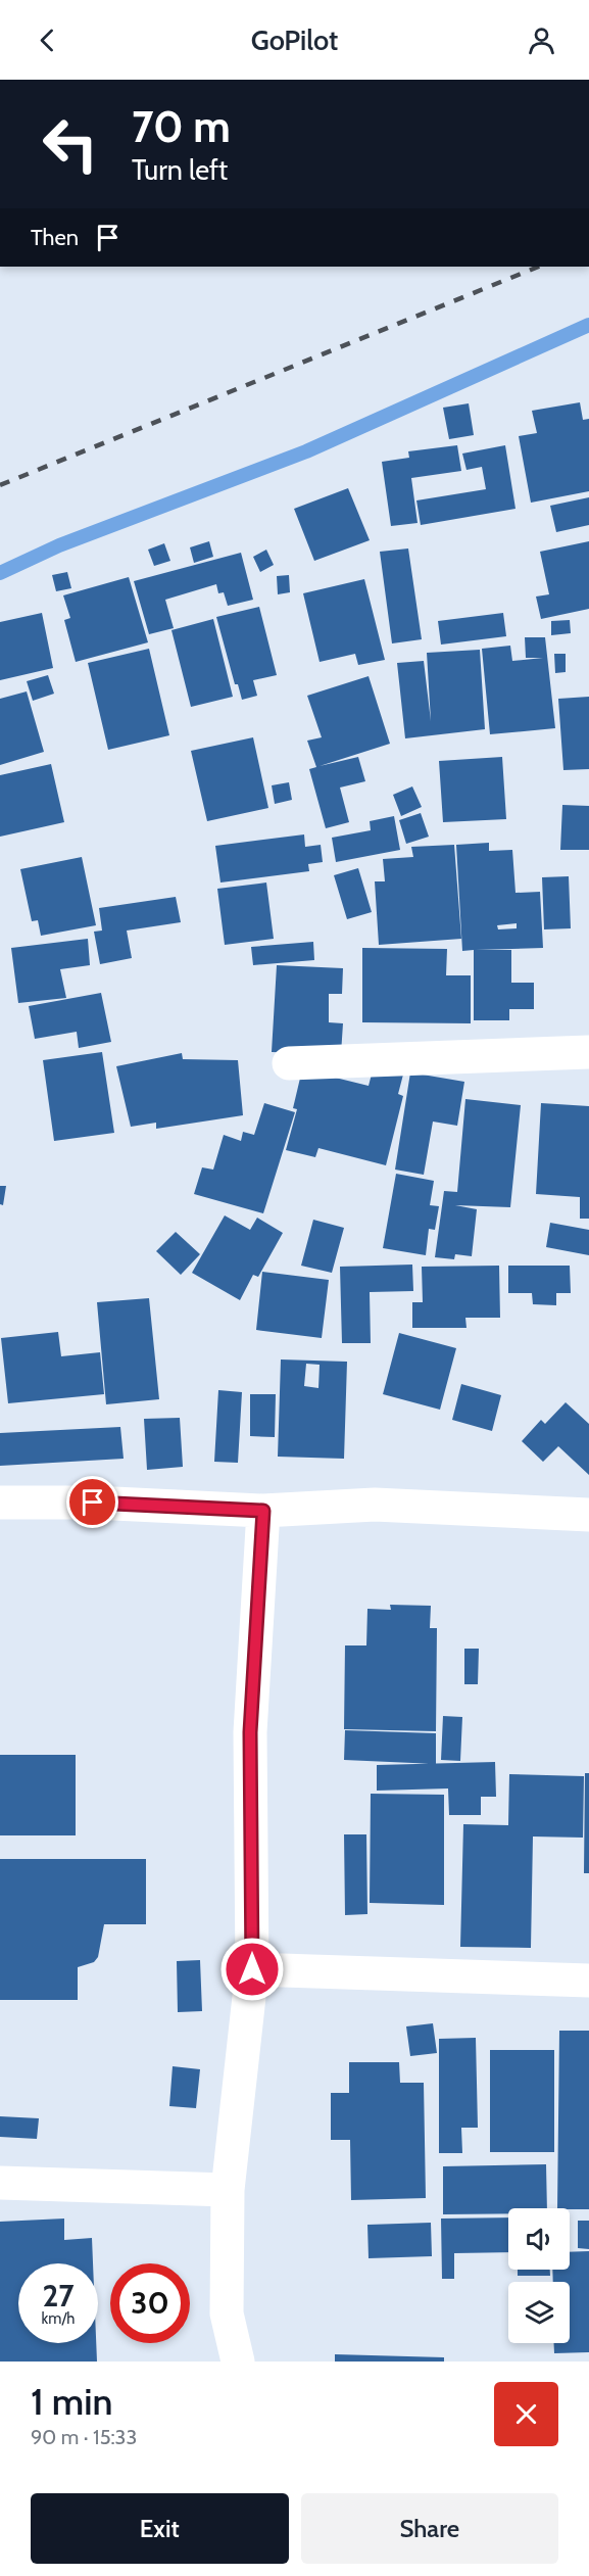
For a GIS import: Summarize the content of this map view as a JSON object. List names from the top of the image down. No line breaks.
{"page":{"header":"GoPilot","turn":["70 m","Turn left"],"then":"Then","speed":"27 km/h","limit":"30","heading":["1 min","90 m · 15:33"],"buttons":["Exit","Share"]}}
